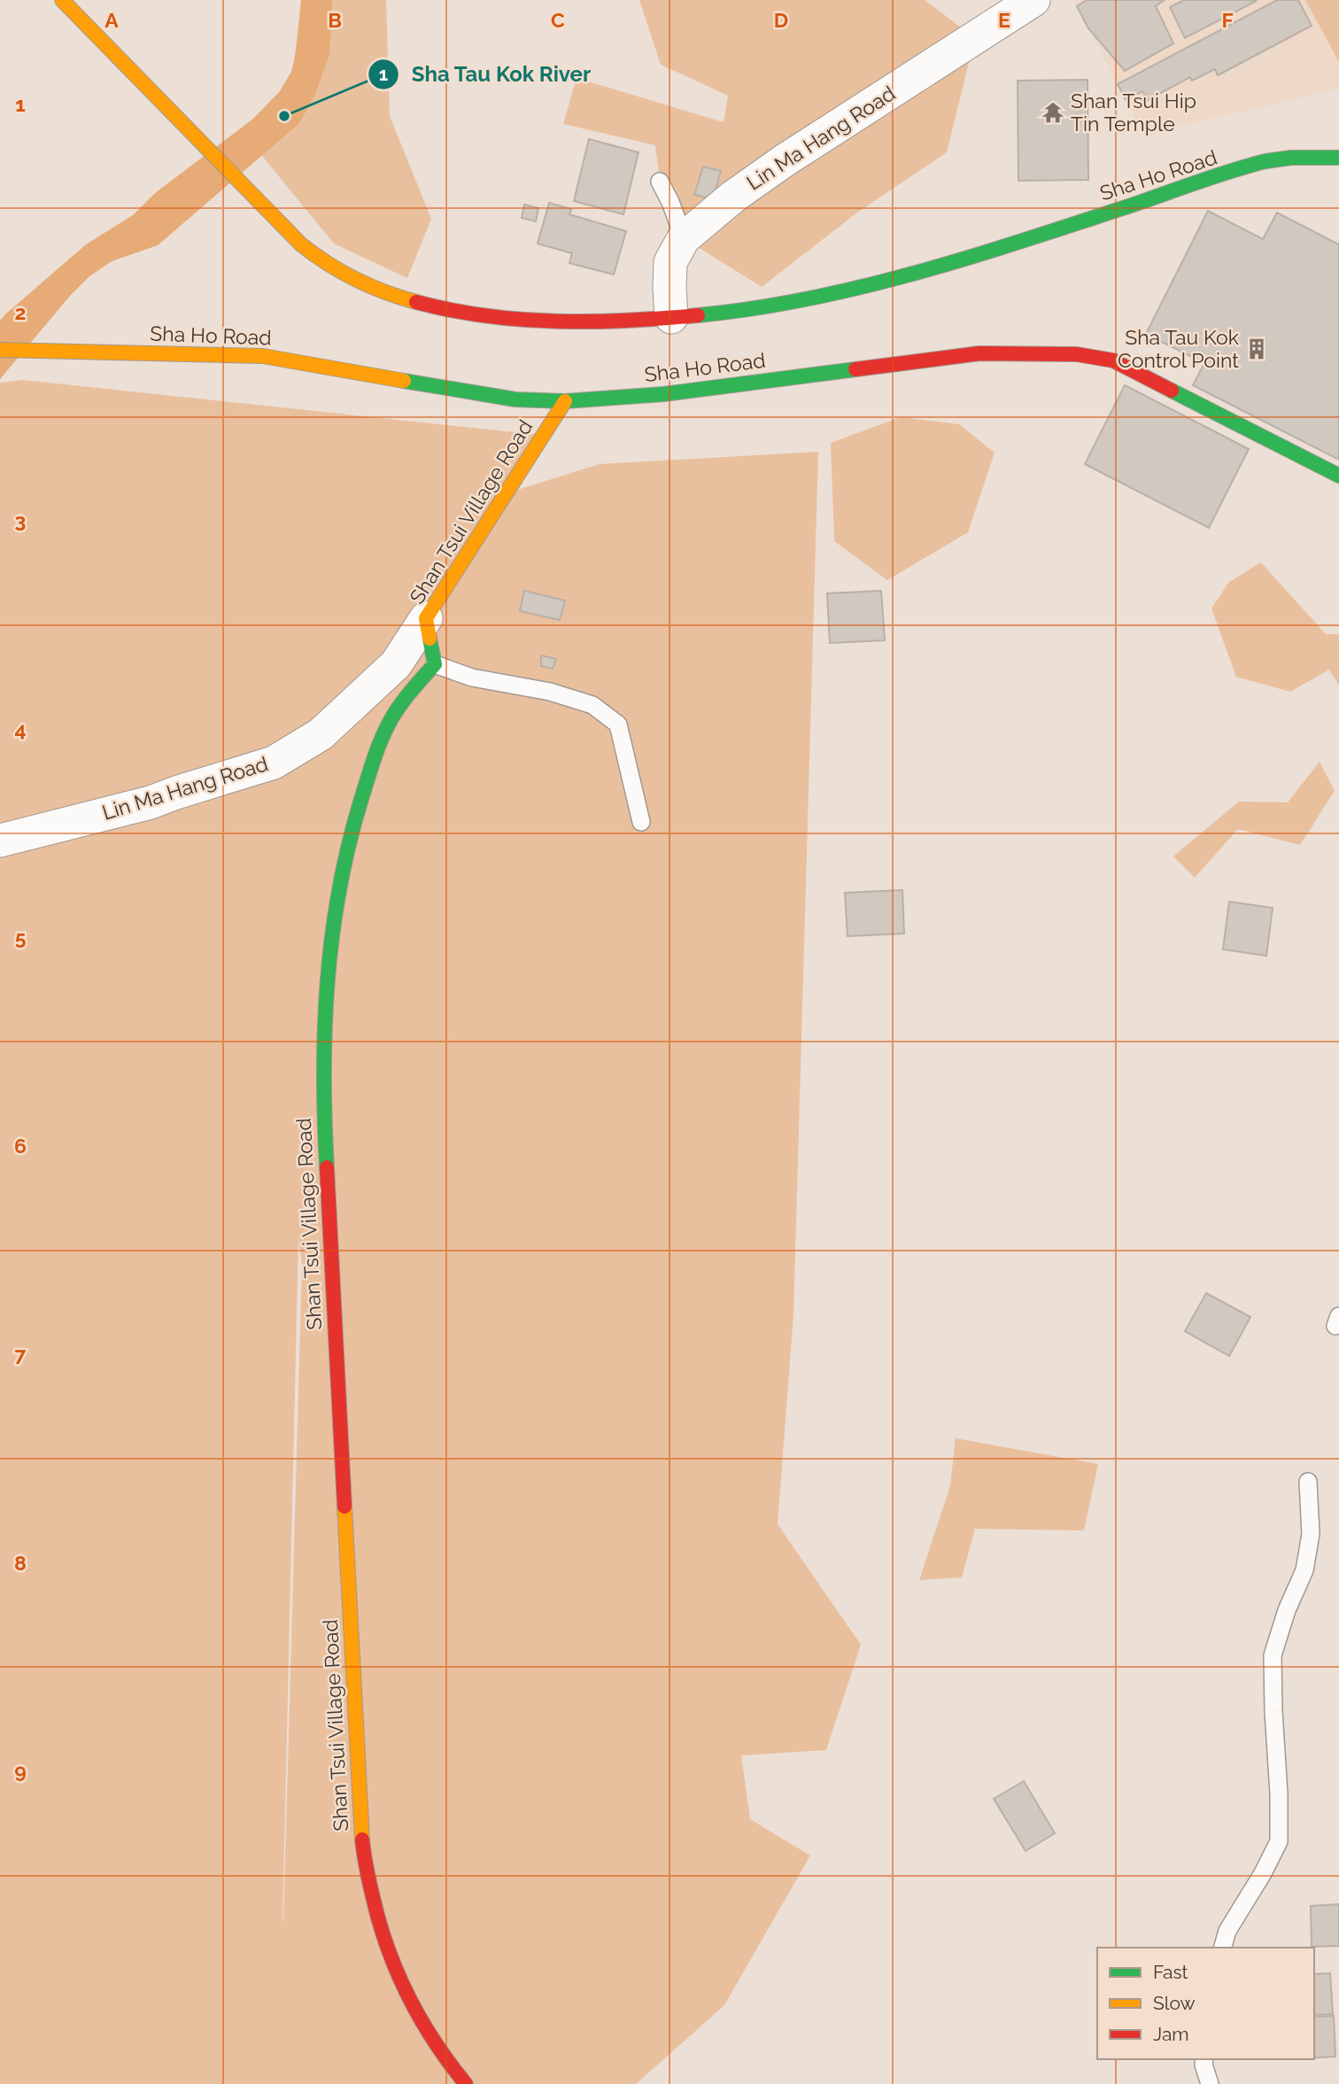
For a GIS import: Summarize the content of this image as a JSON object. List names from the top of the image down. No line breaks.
{"streets":{"main road":["Sha Ho Road","Shan Tsui Village Road"],"street":["Lin Ma Hang Road"]},"crossings":[["Lin Ma Hang Road","Sha Ho Road"],["Lin Ma Hang Road","Shan Tsui Village Road"],["Sha Ho Road","Shan Tsui Village Road"]],"places":{"temple":["Shan Tsui Hip Tin Temple"],"other":["Sha Tau Kok River"],"building":["Sha Tau Kok Control Point"]},"legend":["Fast","Slow","Jam"],"grid":{"columns":["A","B","C","D","E","F"],"rows":["1","2","3","4","5","6","7","8","9"]}}
